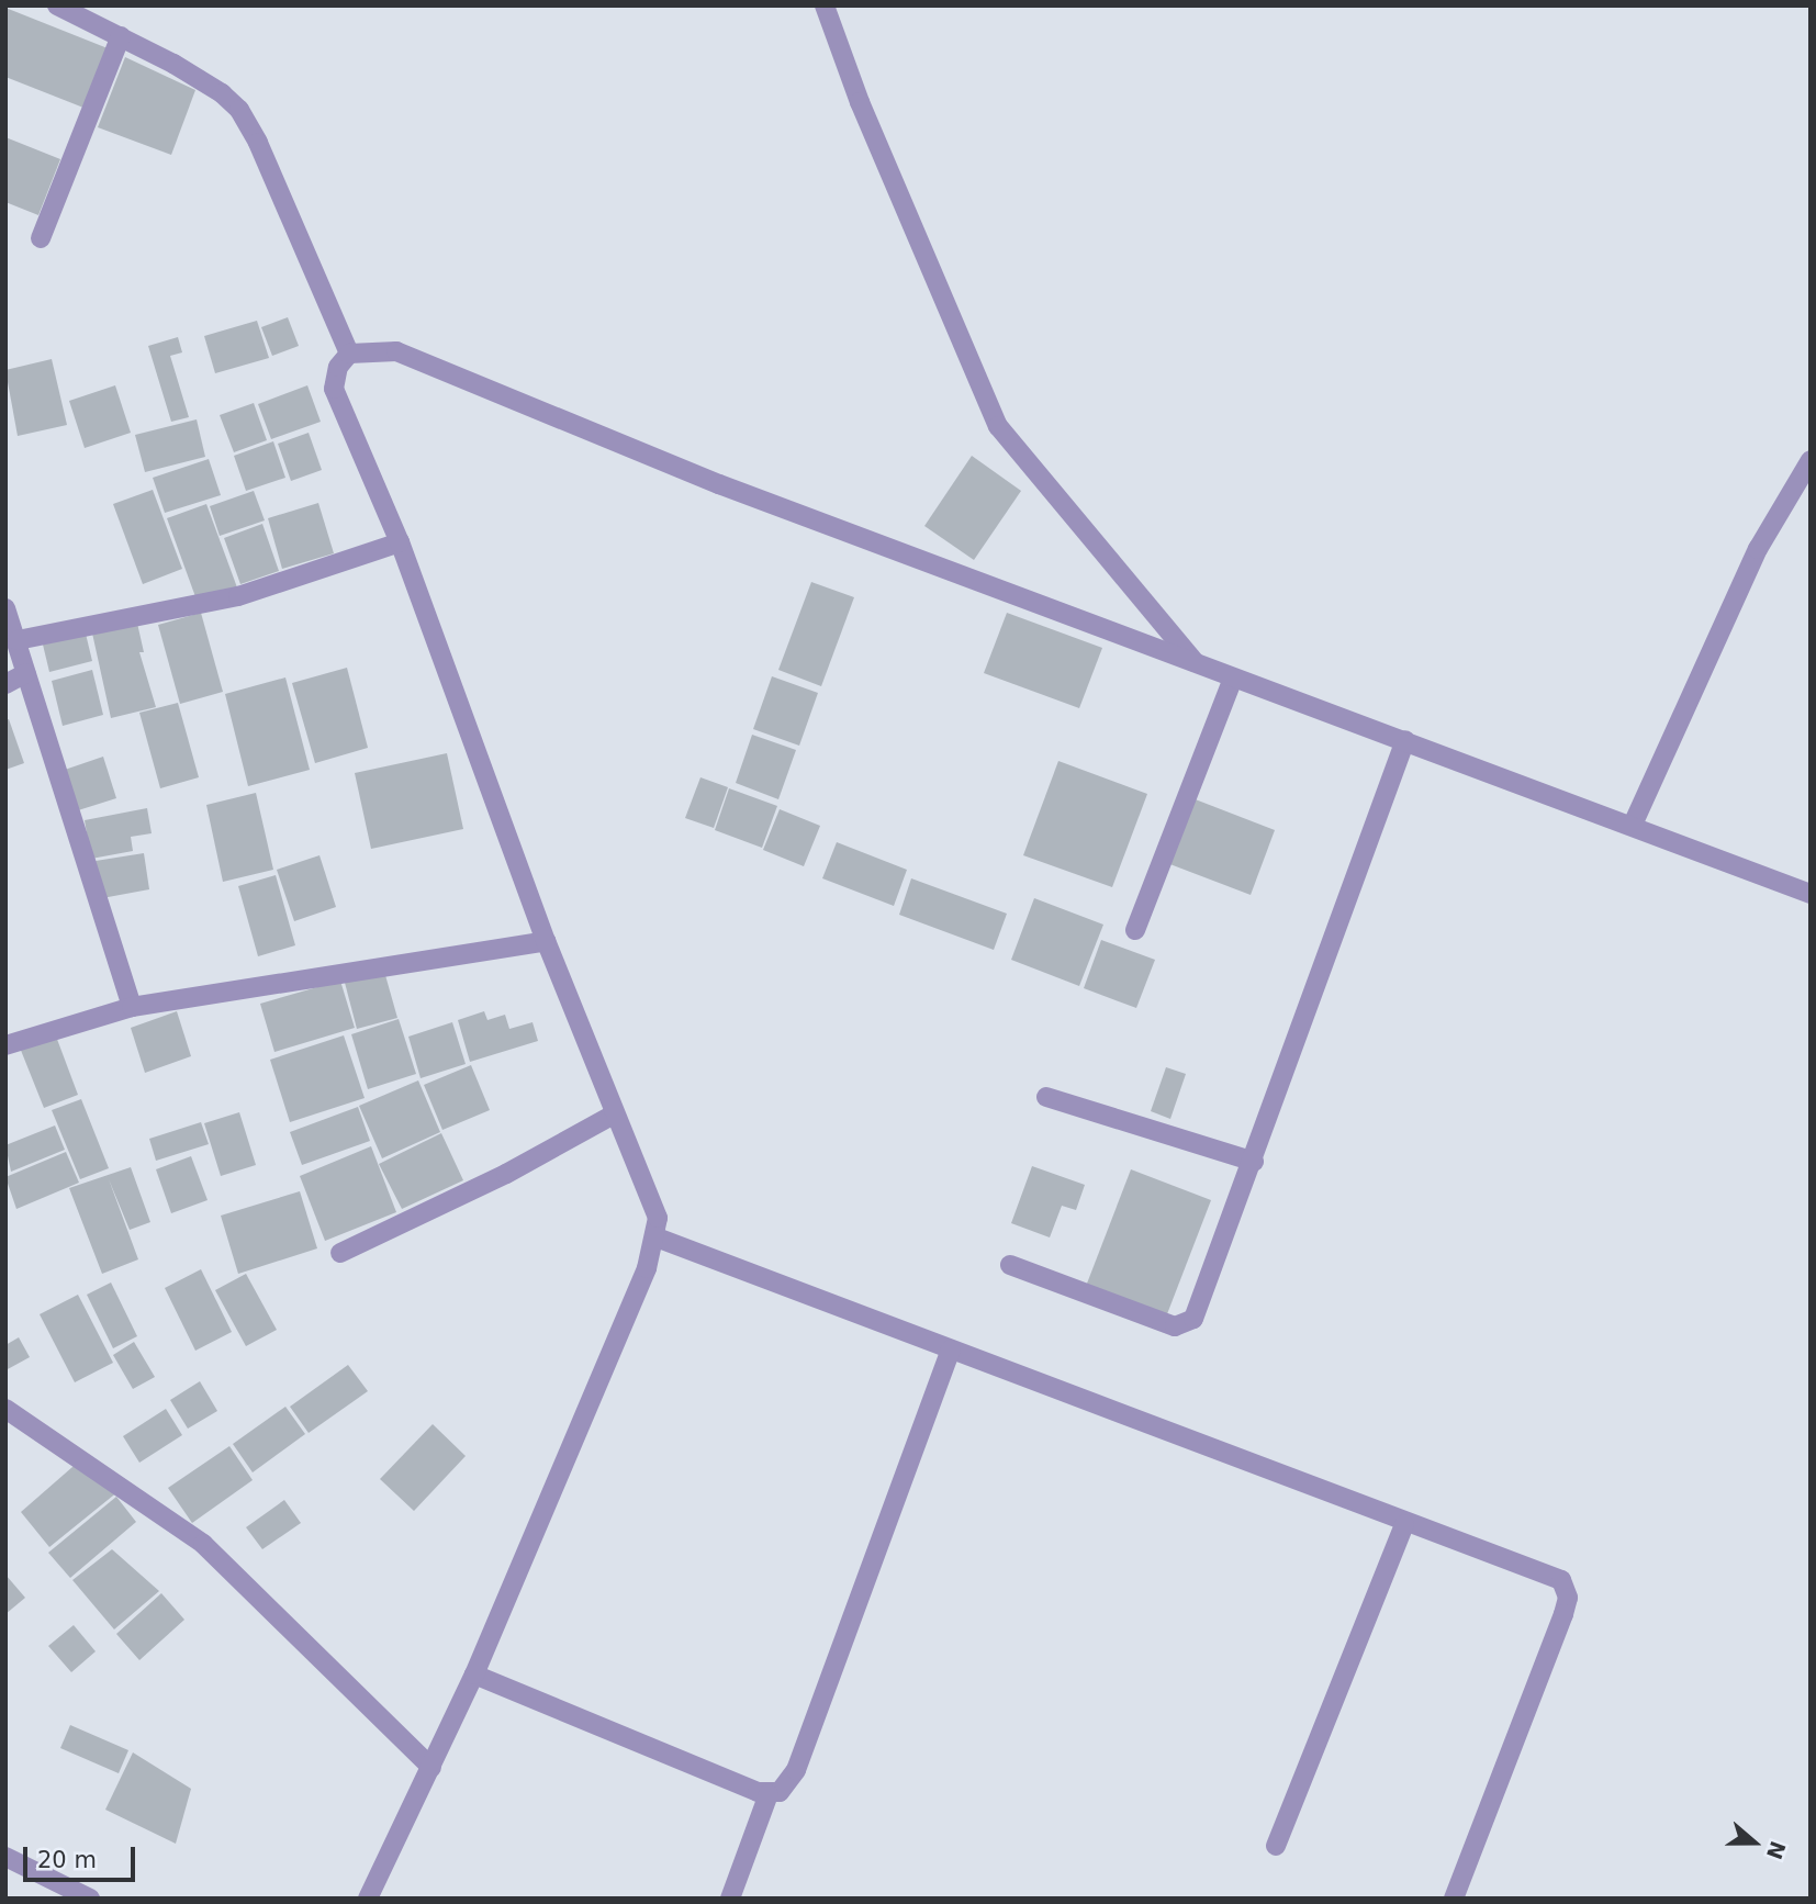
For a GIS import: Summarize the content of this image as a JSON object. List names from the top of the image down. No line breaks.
{"scale_bar":"20 m","north":"right"}
